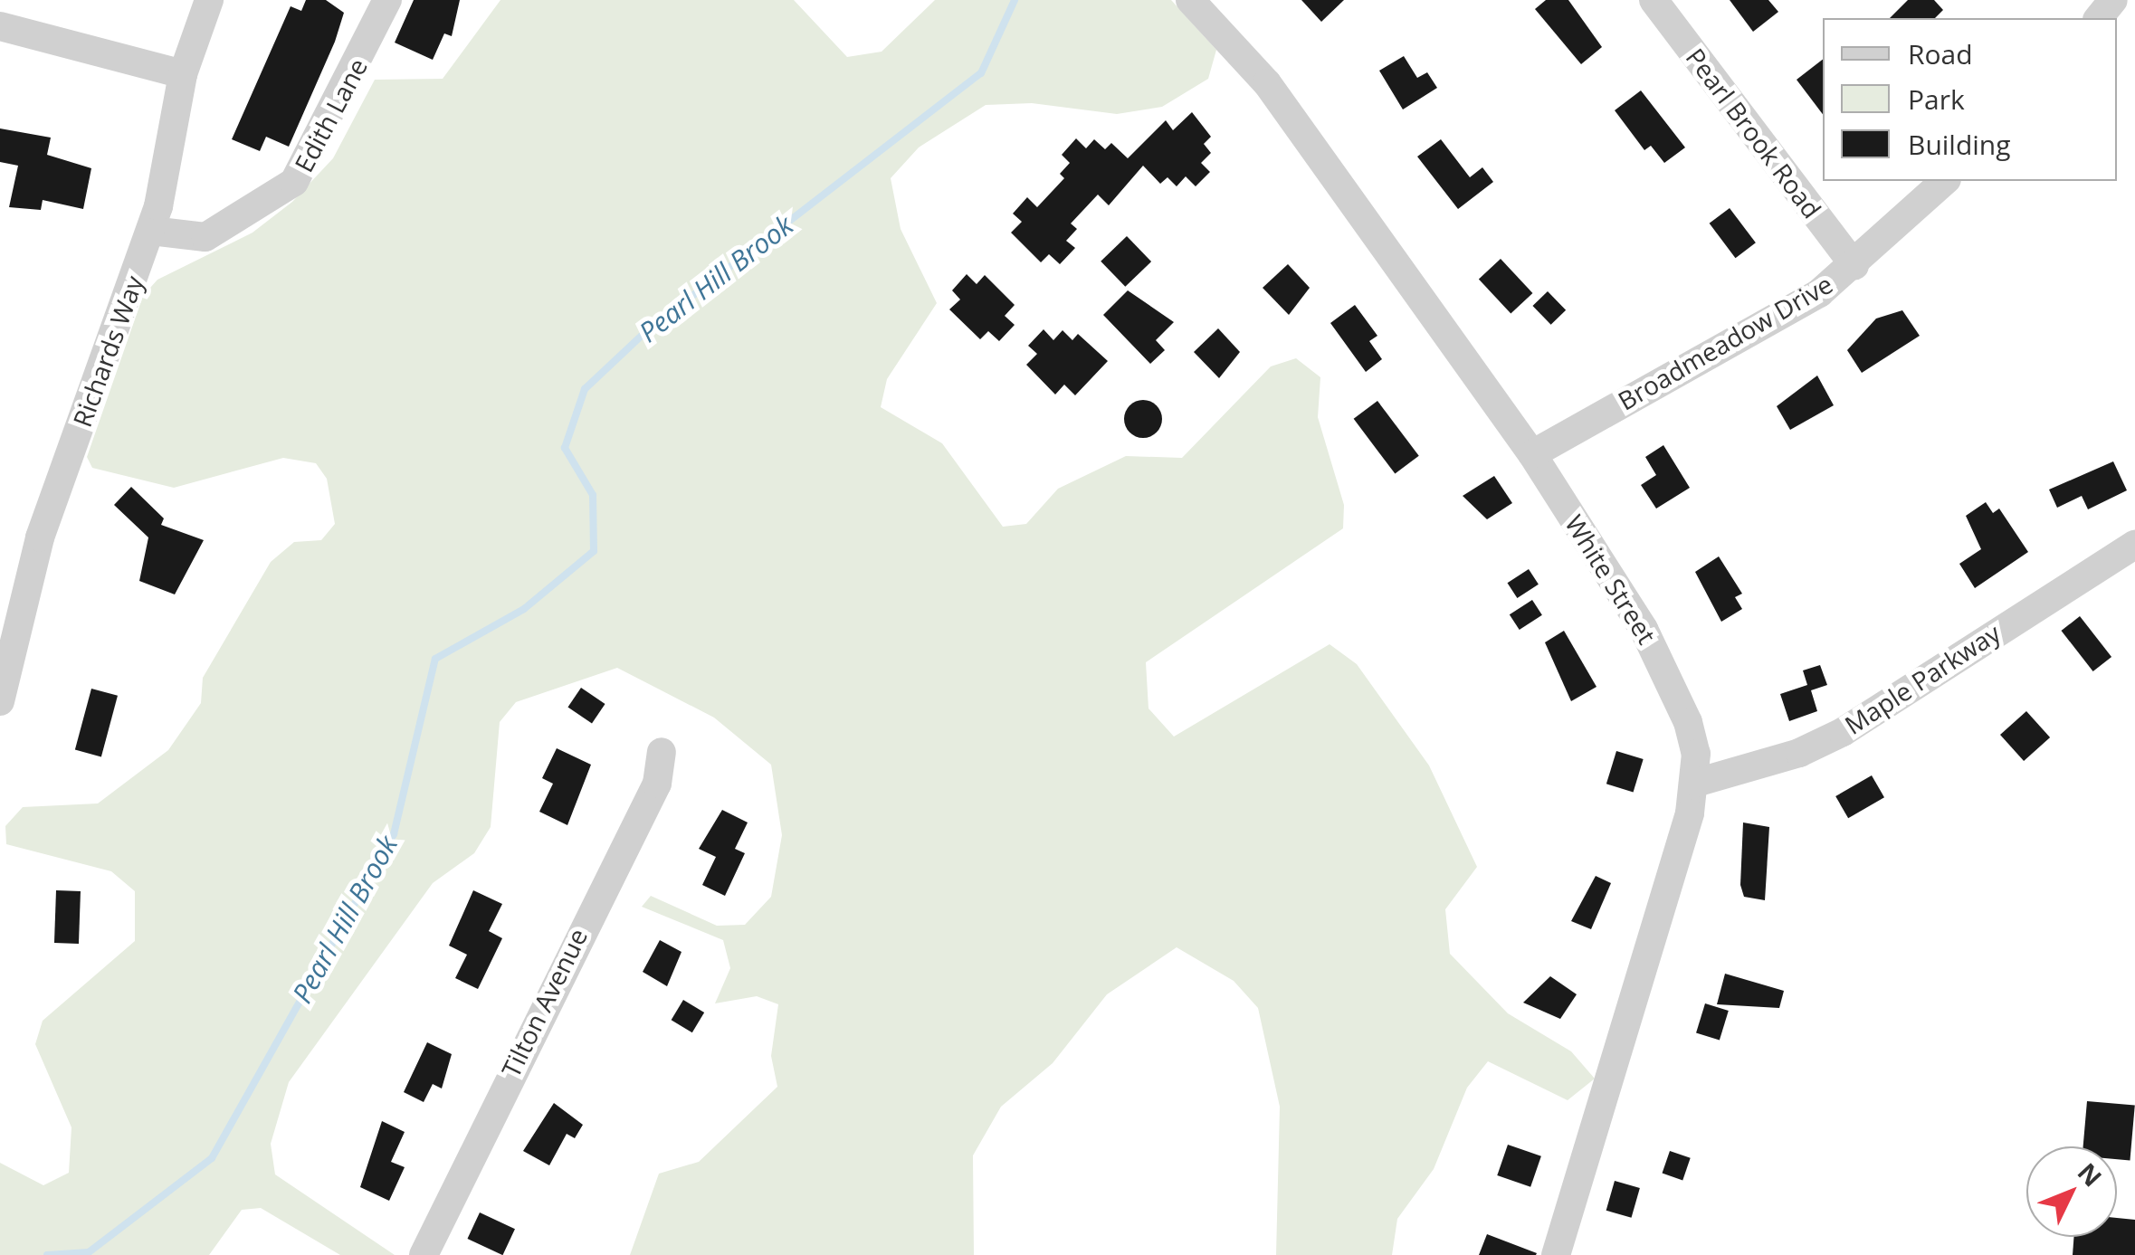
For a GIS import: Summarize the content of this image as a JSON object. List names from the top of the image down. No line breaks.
{"streets":{"street":["Edith Lane","Pearl Brook Road","Broadmeadow Drive","Richards Way","White Street","Maple Parkway","Tilton Avenue"]},"crossings":[["Edith Lane","Richards Way"],["Pearl Brook Road","Broadmeadow Drive"],["Broadmeadow Drive","White Street"],["White Street","Maple Parkway"]],"water":["Pearl Hill Brook"],"legend":["Road","Park","Building"],"north":"top right"}
